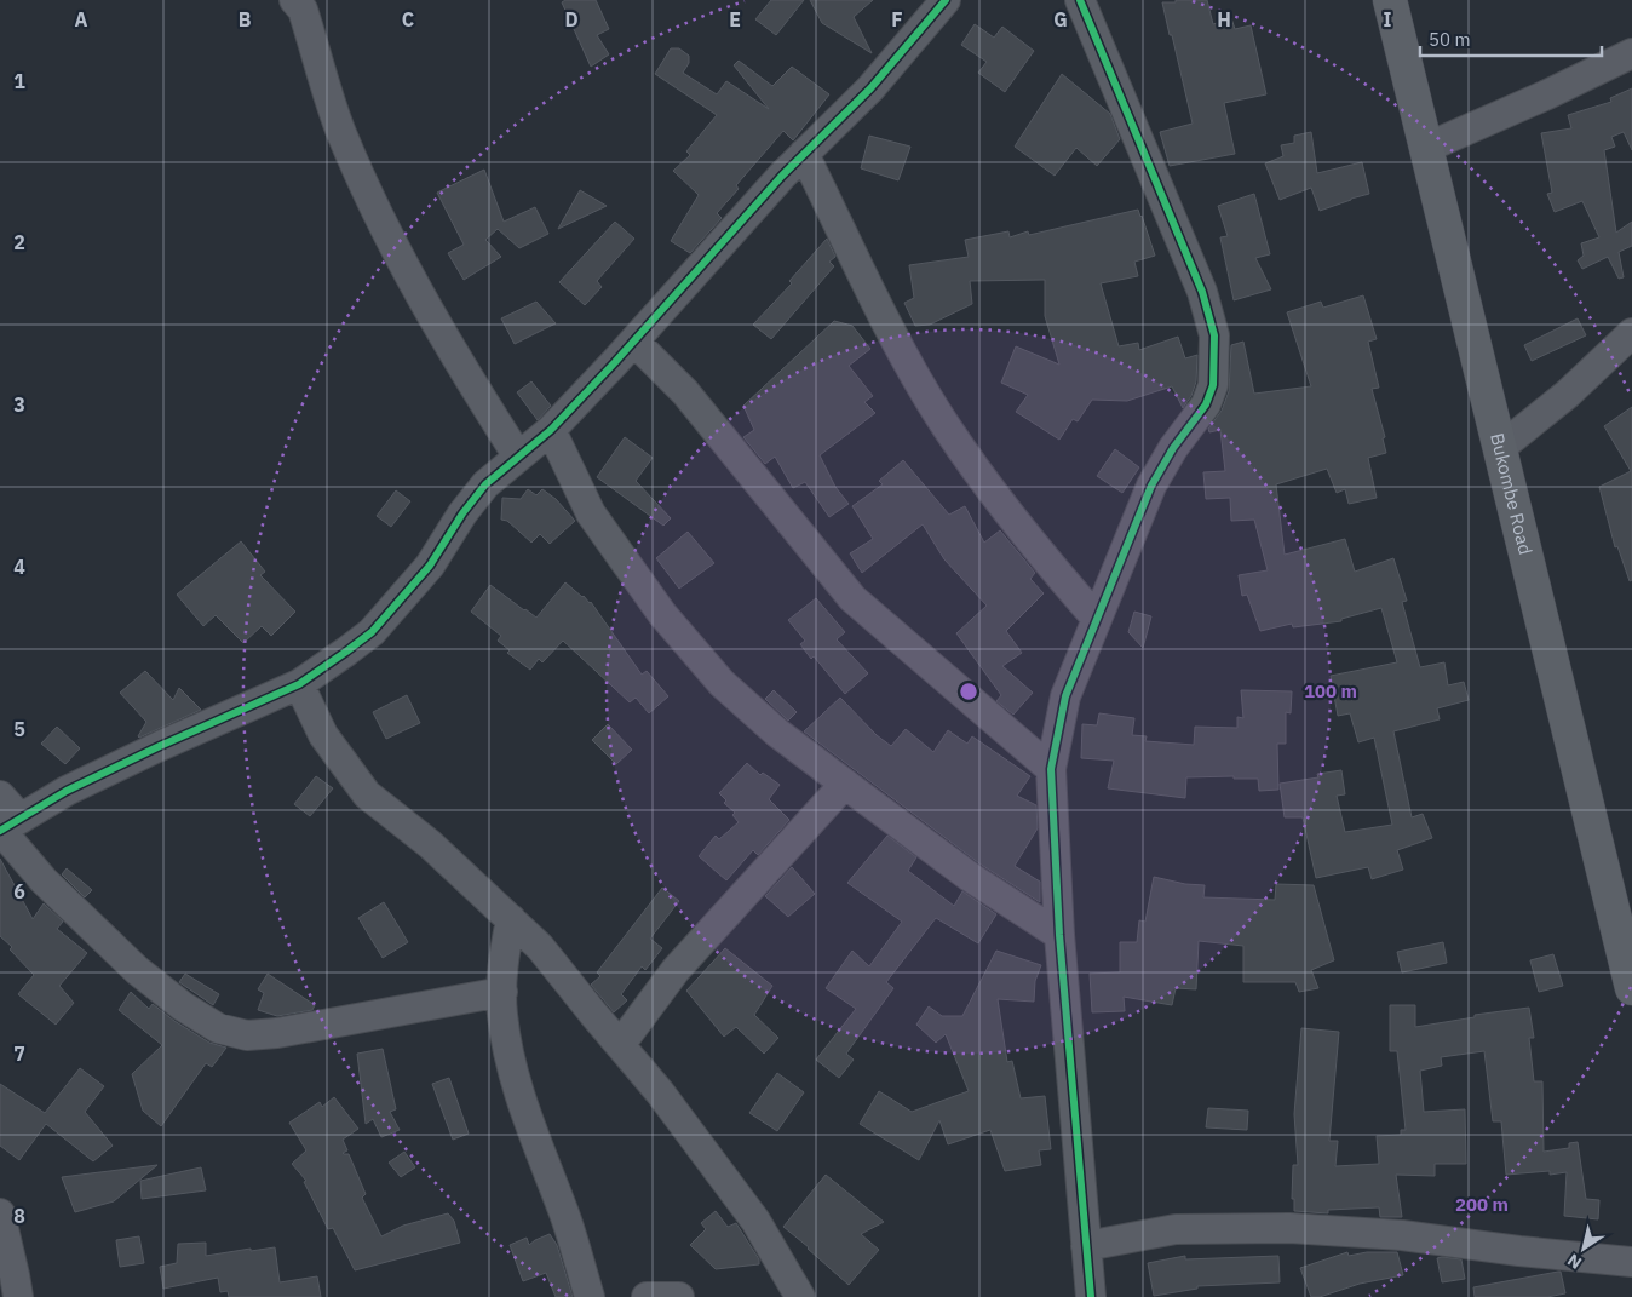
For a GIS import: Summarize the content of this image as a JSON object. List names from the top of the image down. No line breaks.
{"streets":{"main road":["Bukombe Road"]},"scale_bar":"50 m","north":"bottom left","grid":{"columns":["A","B","C","D","E","F","G","H","I"],"rows":["1","2","3","4","5","6","7","8"]},"rings":["100 m","200 m"]}
